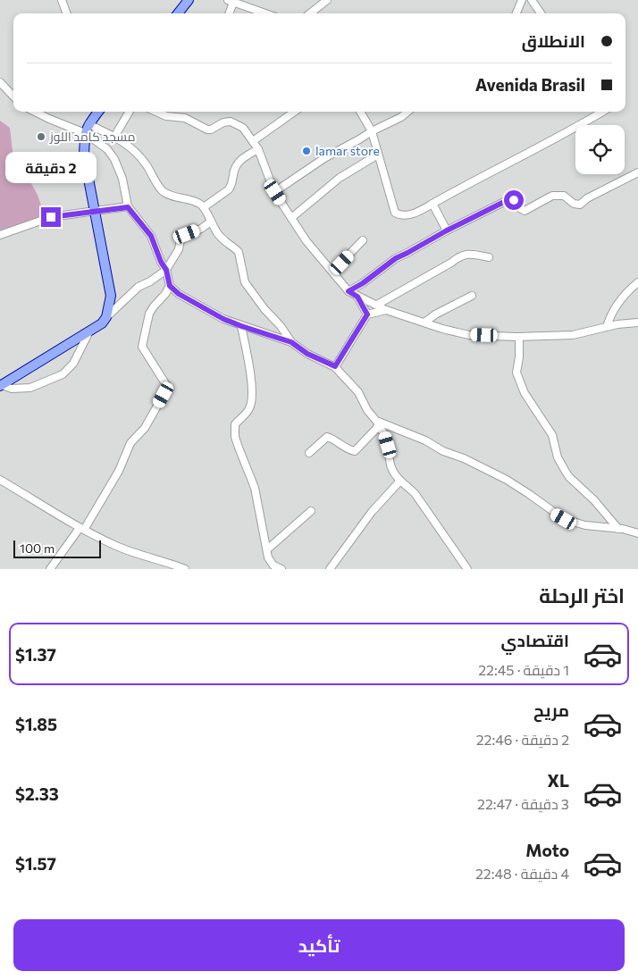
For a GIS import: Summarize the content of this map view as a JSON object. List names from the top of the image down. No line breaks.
{"places":["مسجد كامد اللوز","lamar store"],"scale_bar":"100 m","page":{"banner":["الانطلاق","Avenida Brasil"],"bubble":"2 دقيقة","scale":"100 m","heading":"اختر الرحلة","list":[{"name":"اقتصادي","note":"1 دقيقة · 22:45","value":"$1.37"},{"name":"مريح","note":"2 دقيقة · 22:46","value":"$1.85"},{"name":"XL","note":"3 دقيقة · 22:47","value":"$2.33"},{"name":"Moto","note":"4 دقيقة · 22:48","value":"$1.57"}],"buttons":"تأكيد"}}
